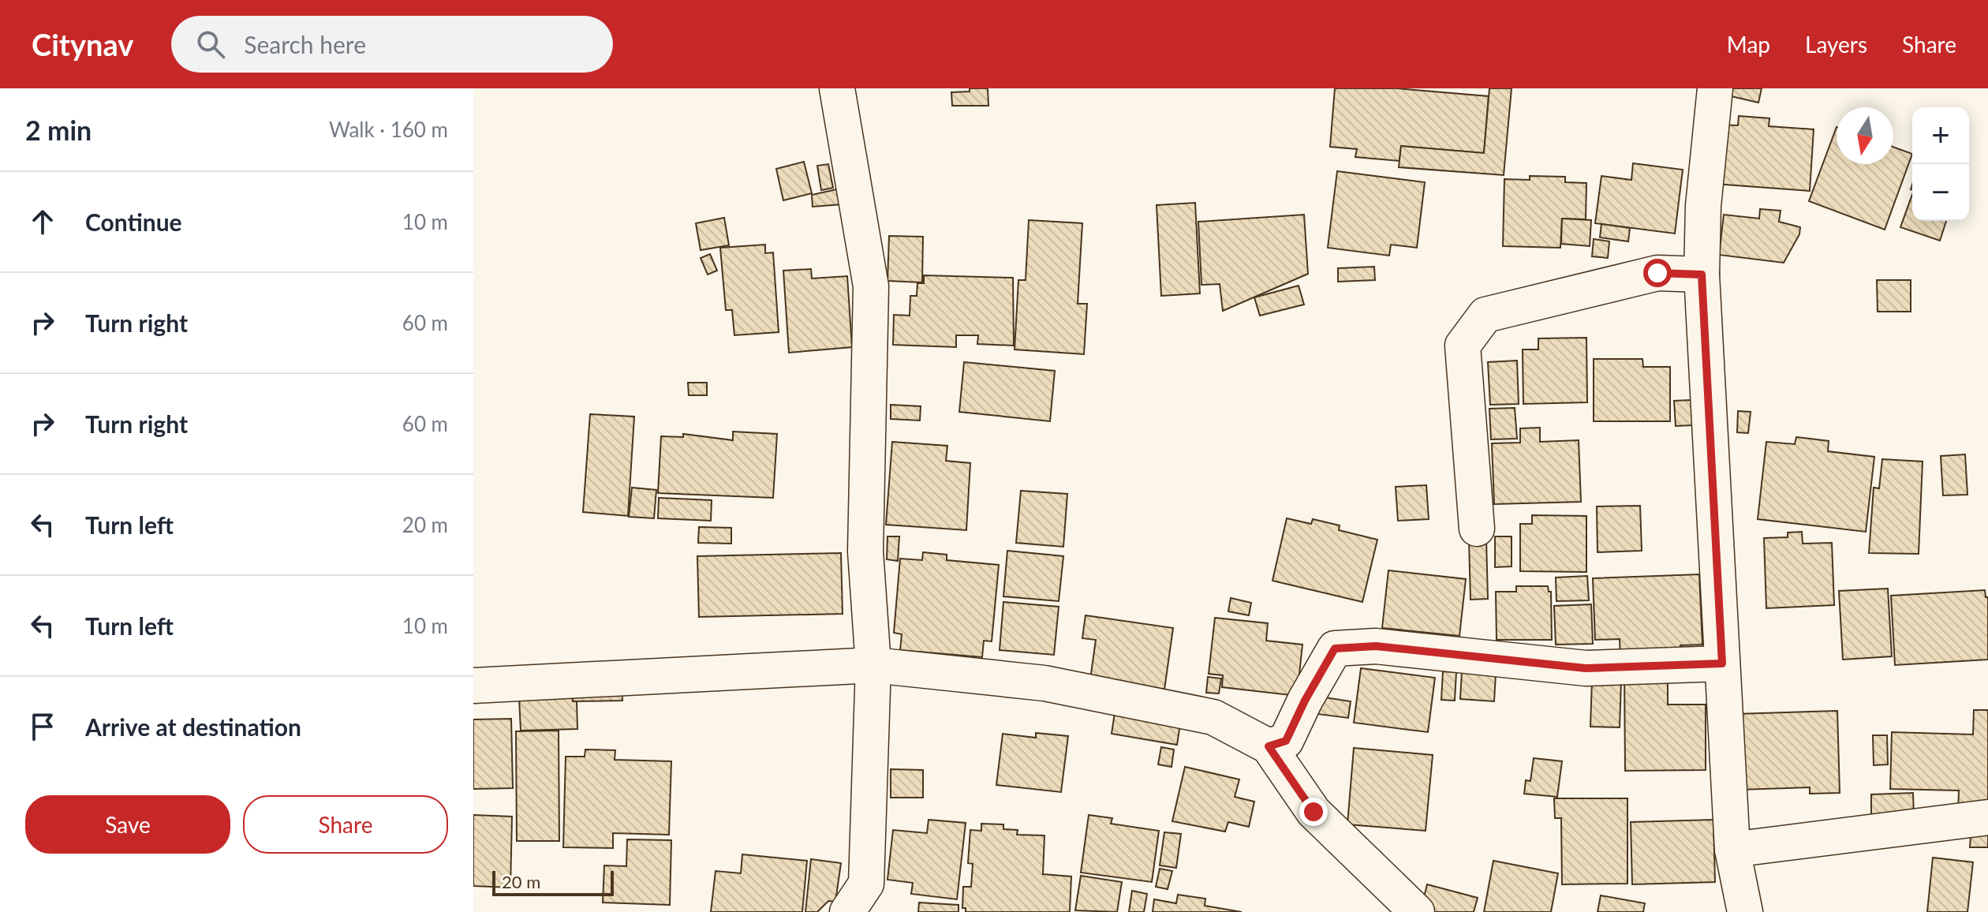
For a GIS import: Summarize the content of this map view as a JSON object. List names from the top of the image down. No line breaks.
{"scale_bar":"20 m","north":"bottom","page":{"header":"Citynav","search":"Search here","nav":["Map","Layers","Share"],"heading":["2 min","Walk · 160 m"],"map_buttons":["+","−"],"list":[["Continue","10 m"],["Turn right","60 m"],["Turn right","60 m"],["Turn left","20 m"],["Turn left","10 m"],"Arrive at destination"],"buttons":["Save","Share"],"scale":"20 m"}}
